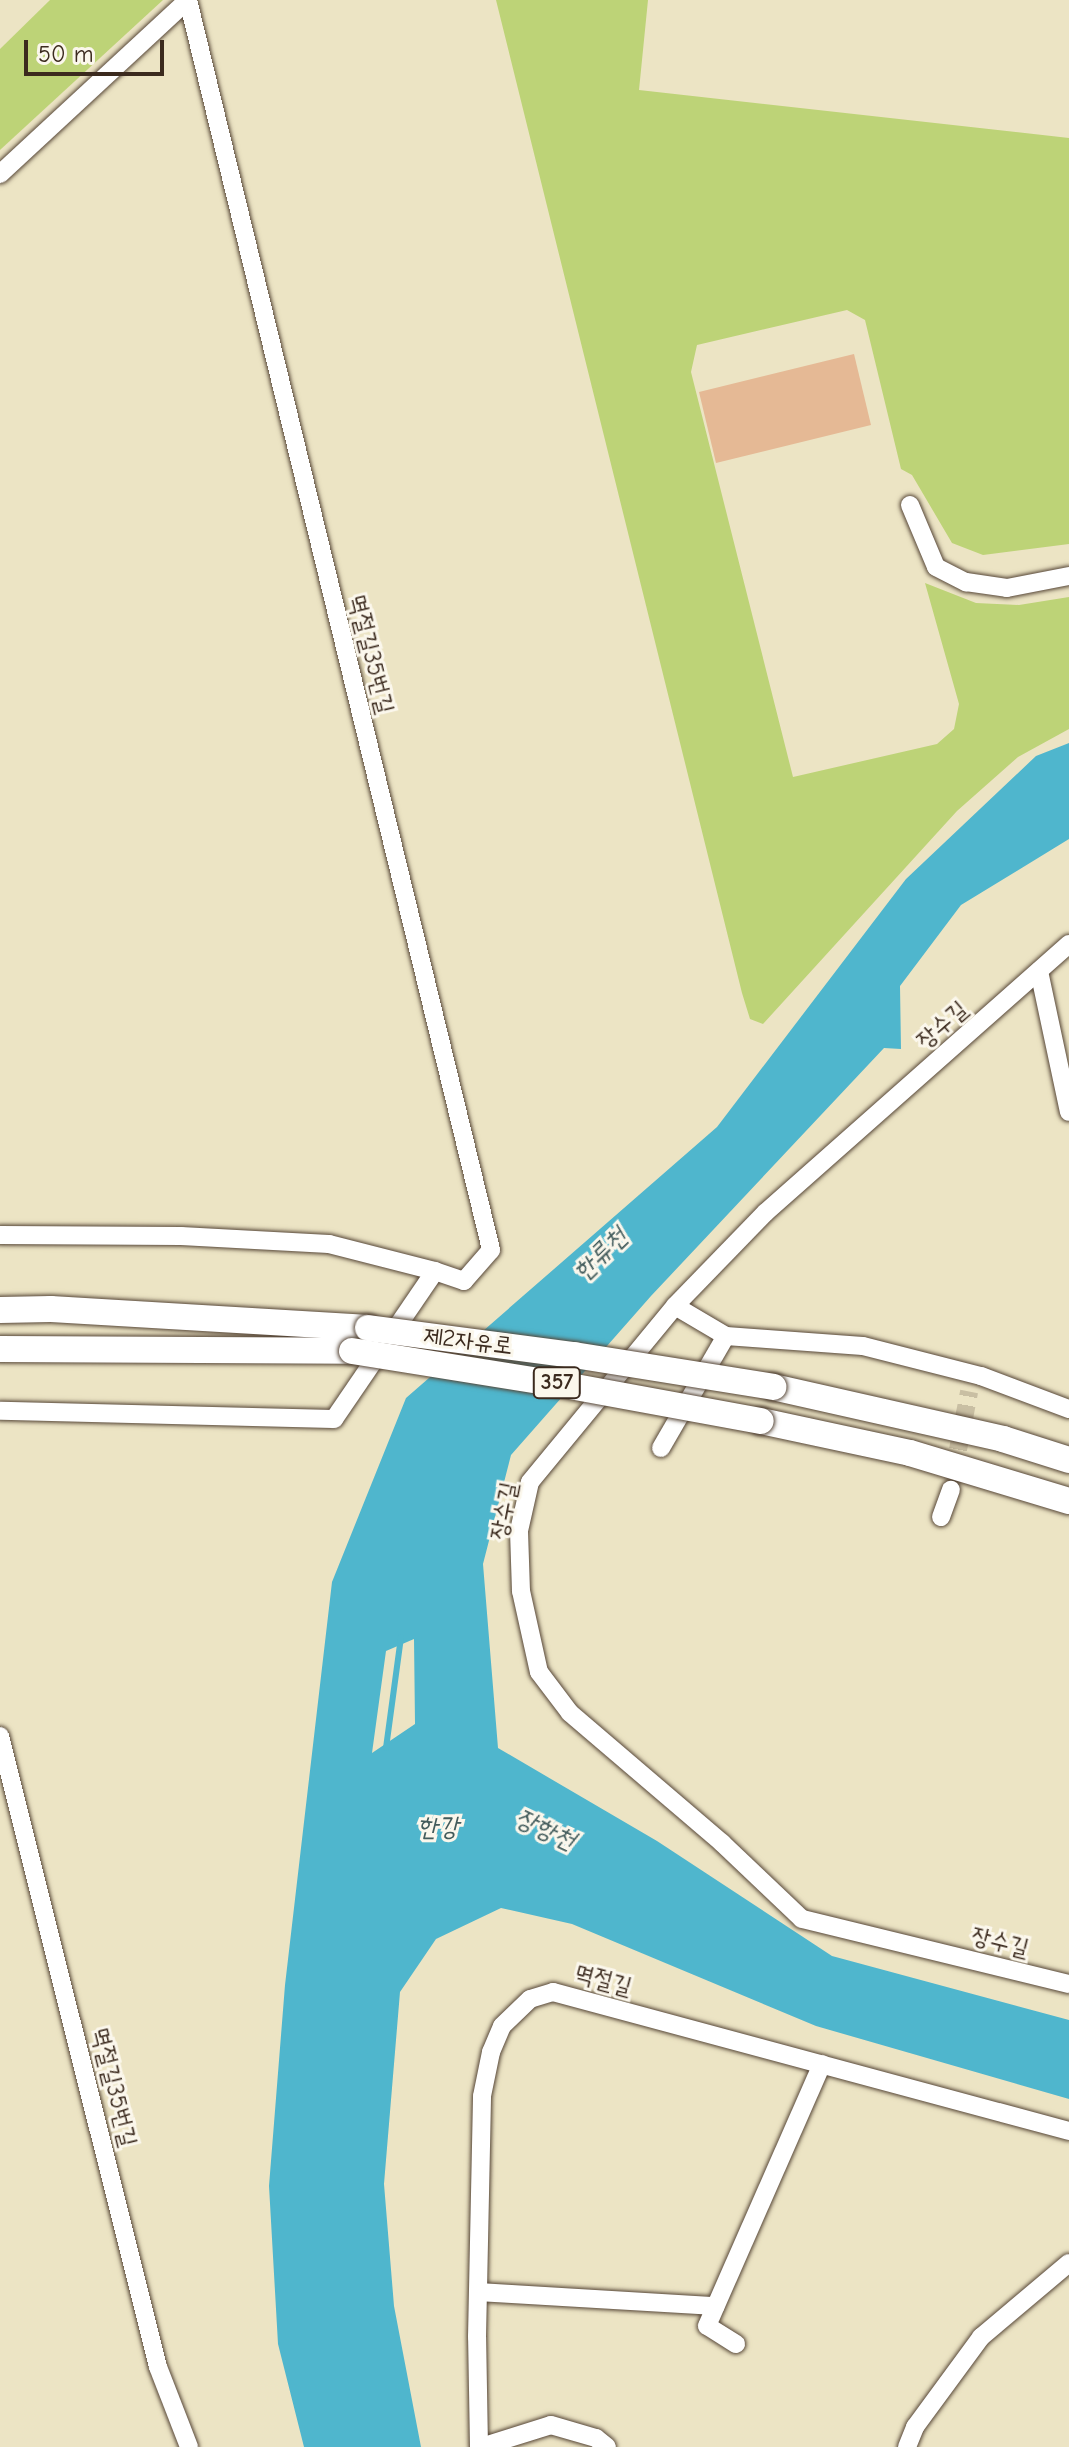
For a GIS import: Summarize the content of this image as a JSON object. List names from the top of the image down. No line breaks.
{"streets":{"highway":["제2자유로","357"],"street":["멱절길35번길","장수길","멱절길"]},"water":["한류천","한강","장항천"],"scale_bar":"50 m"}
